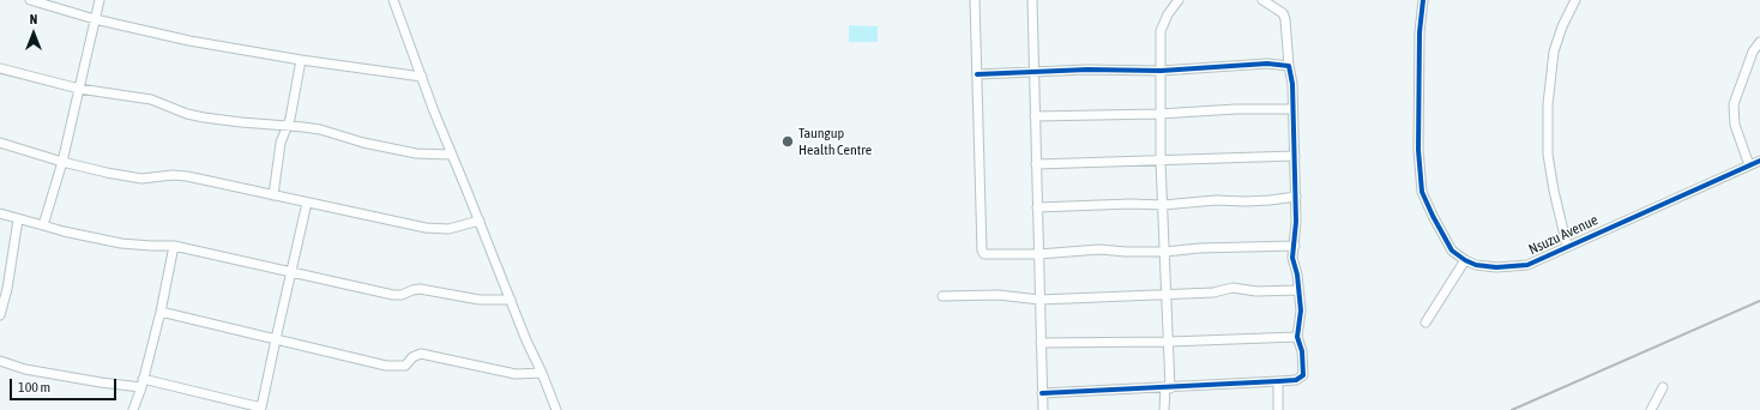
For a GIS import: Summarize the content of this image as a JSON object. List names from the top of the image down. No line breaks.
{"streets":{"street":["Nsuzu Avenue"]},"places":["Taungup Health Centre"],"scale_bar":"100 m","north":"top"}
